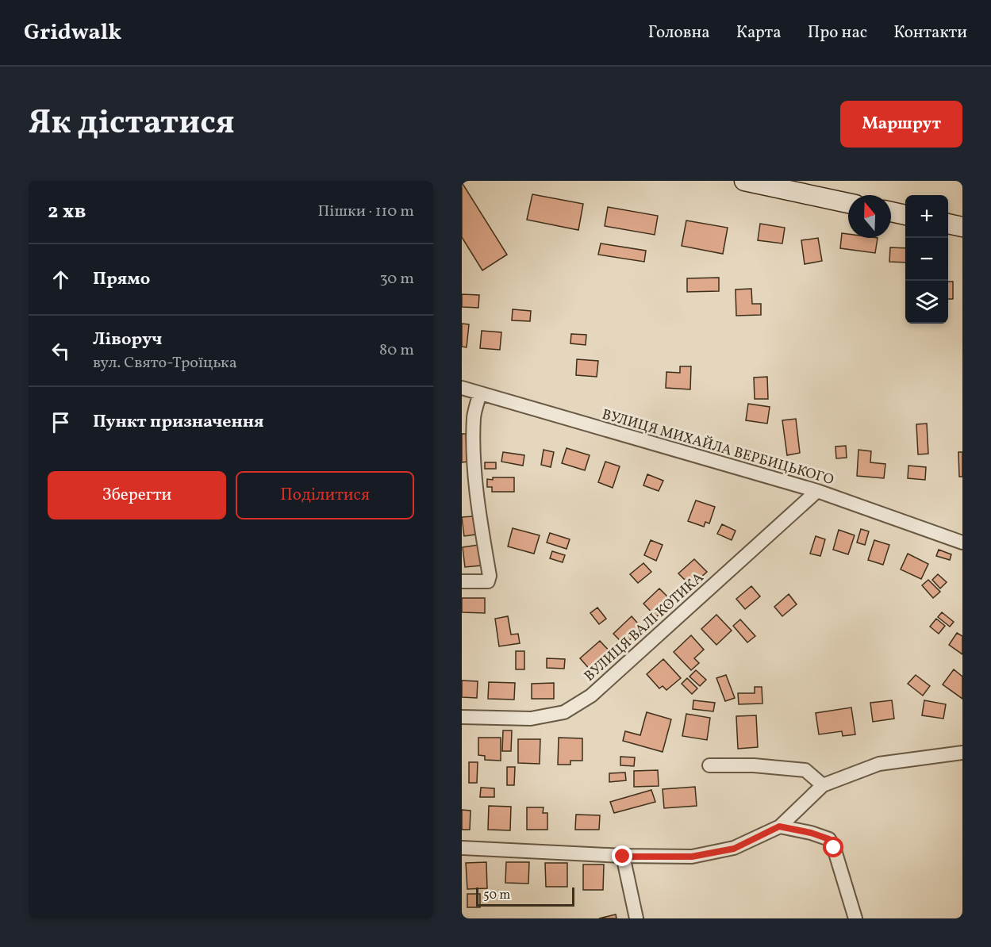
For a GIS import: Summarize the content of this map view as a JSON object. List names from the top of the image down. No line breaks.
{"streets":{"street":["ВУЛИЦЯ МИХАЙЛА ВЕРБИЦЬКОГО","ВУЛИЦЯ ВАЛІ КОТИКА"]},"crossings":[["ВУЛИЦЯ МИХАЙЛА ВЕРБИЦЬКОГО","ВУЛИЦЯ ВАЛІ КОТИКА"]],"scale_bar":"50 m","north":"top","page":{"header":"Gridwalk","nav":["Головна","Карта","Про нас","Контакти"],"title":"Як дістатися","buttons":["Маршрут",["Зберегти","Поділитися"]],"heading":["2 хв","Пішки · 110 m"],"map_buttons":["+","−"],"list":[["Прямо","30 m"],["Ліворуч","вул. Свято-Троїцька","80 m"],"Пункт призначення"],"scale":"50 m"}}
